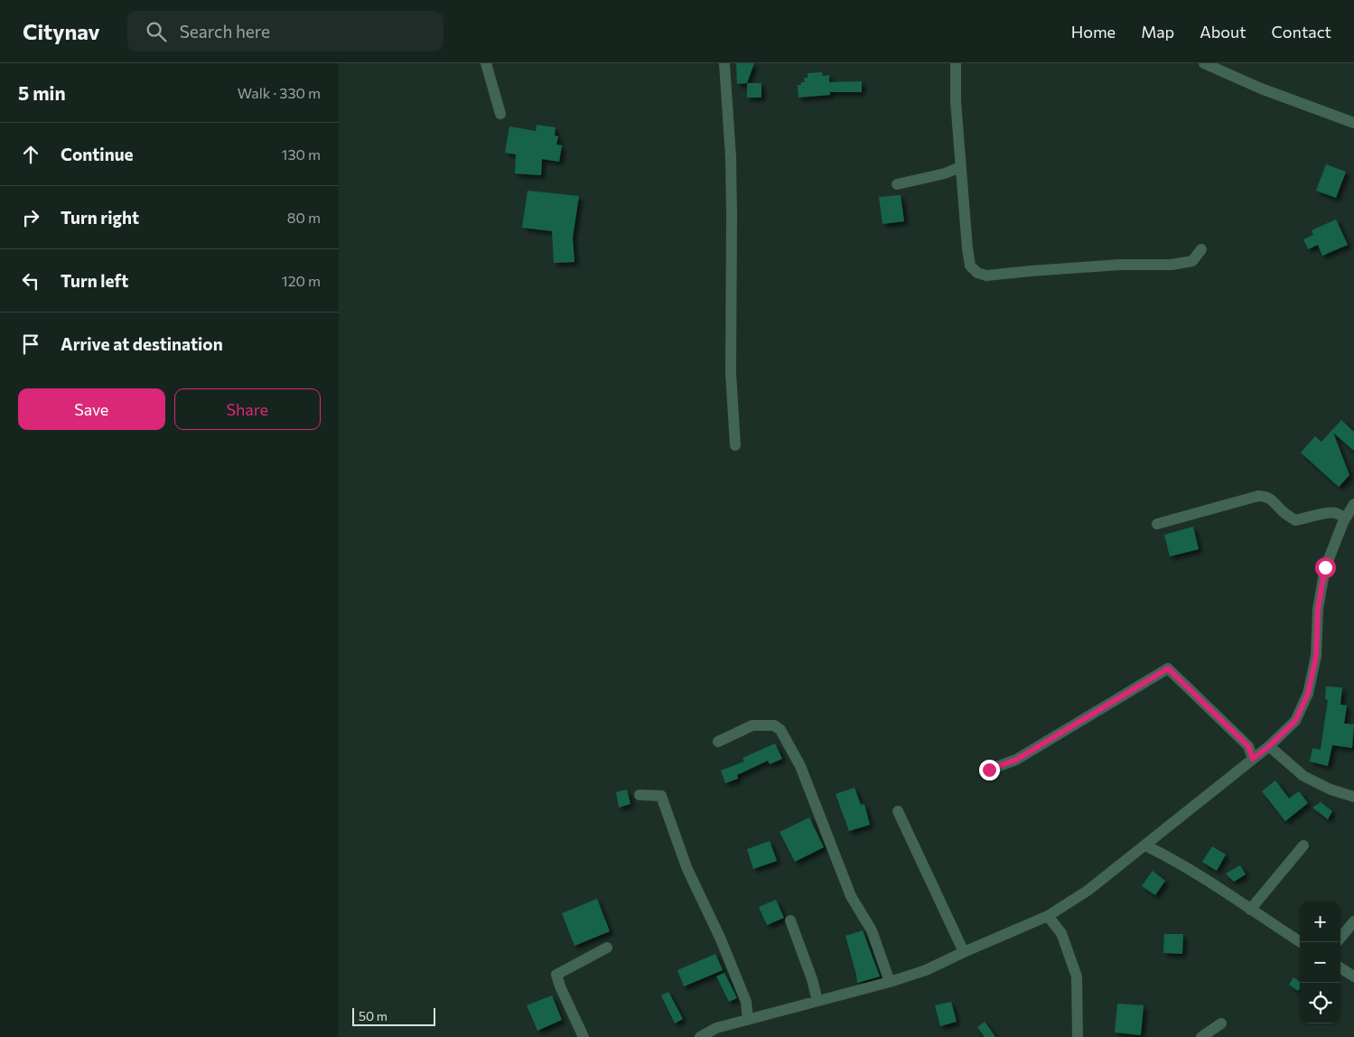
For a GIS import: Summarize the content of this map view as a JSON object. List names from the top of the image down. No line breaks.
{"scale_bar":"50 m","page":{"header":"Citynav","search":"Search here","nav":["Home","Map","About","Contact"],"heading":["5 min","Walk · 330 m"],"list":[["Continue","130 m"],["Turn right","80 m"],["Turn left","120 m"],"Arrive at destination"],"buttons":["Save","Share"],"map_buttons":["+","−"],"scale":"50 m"}}
